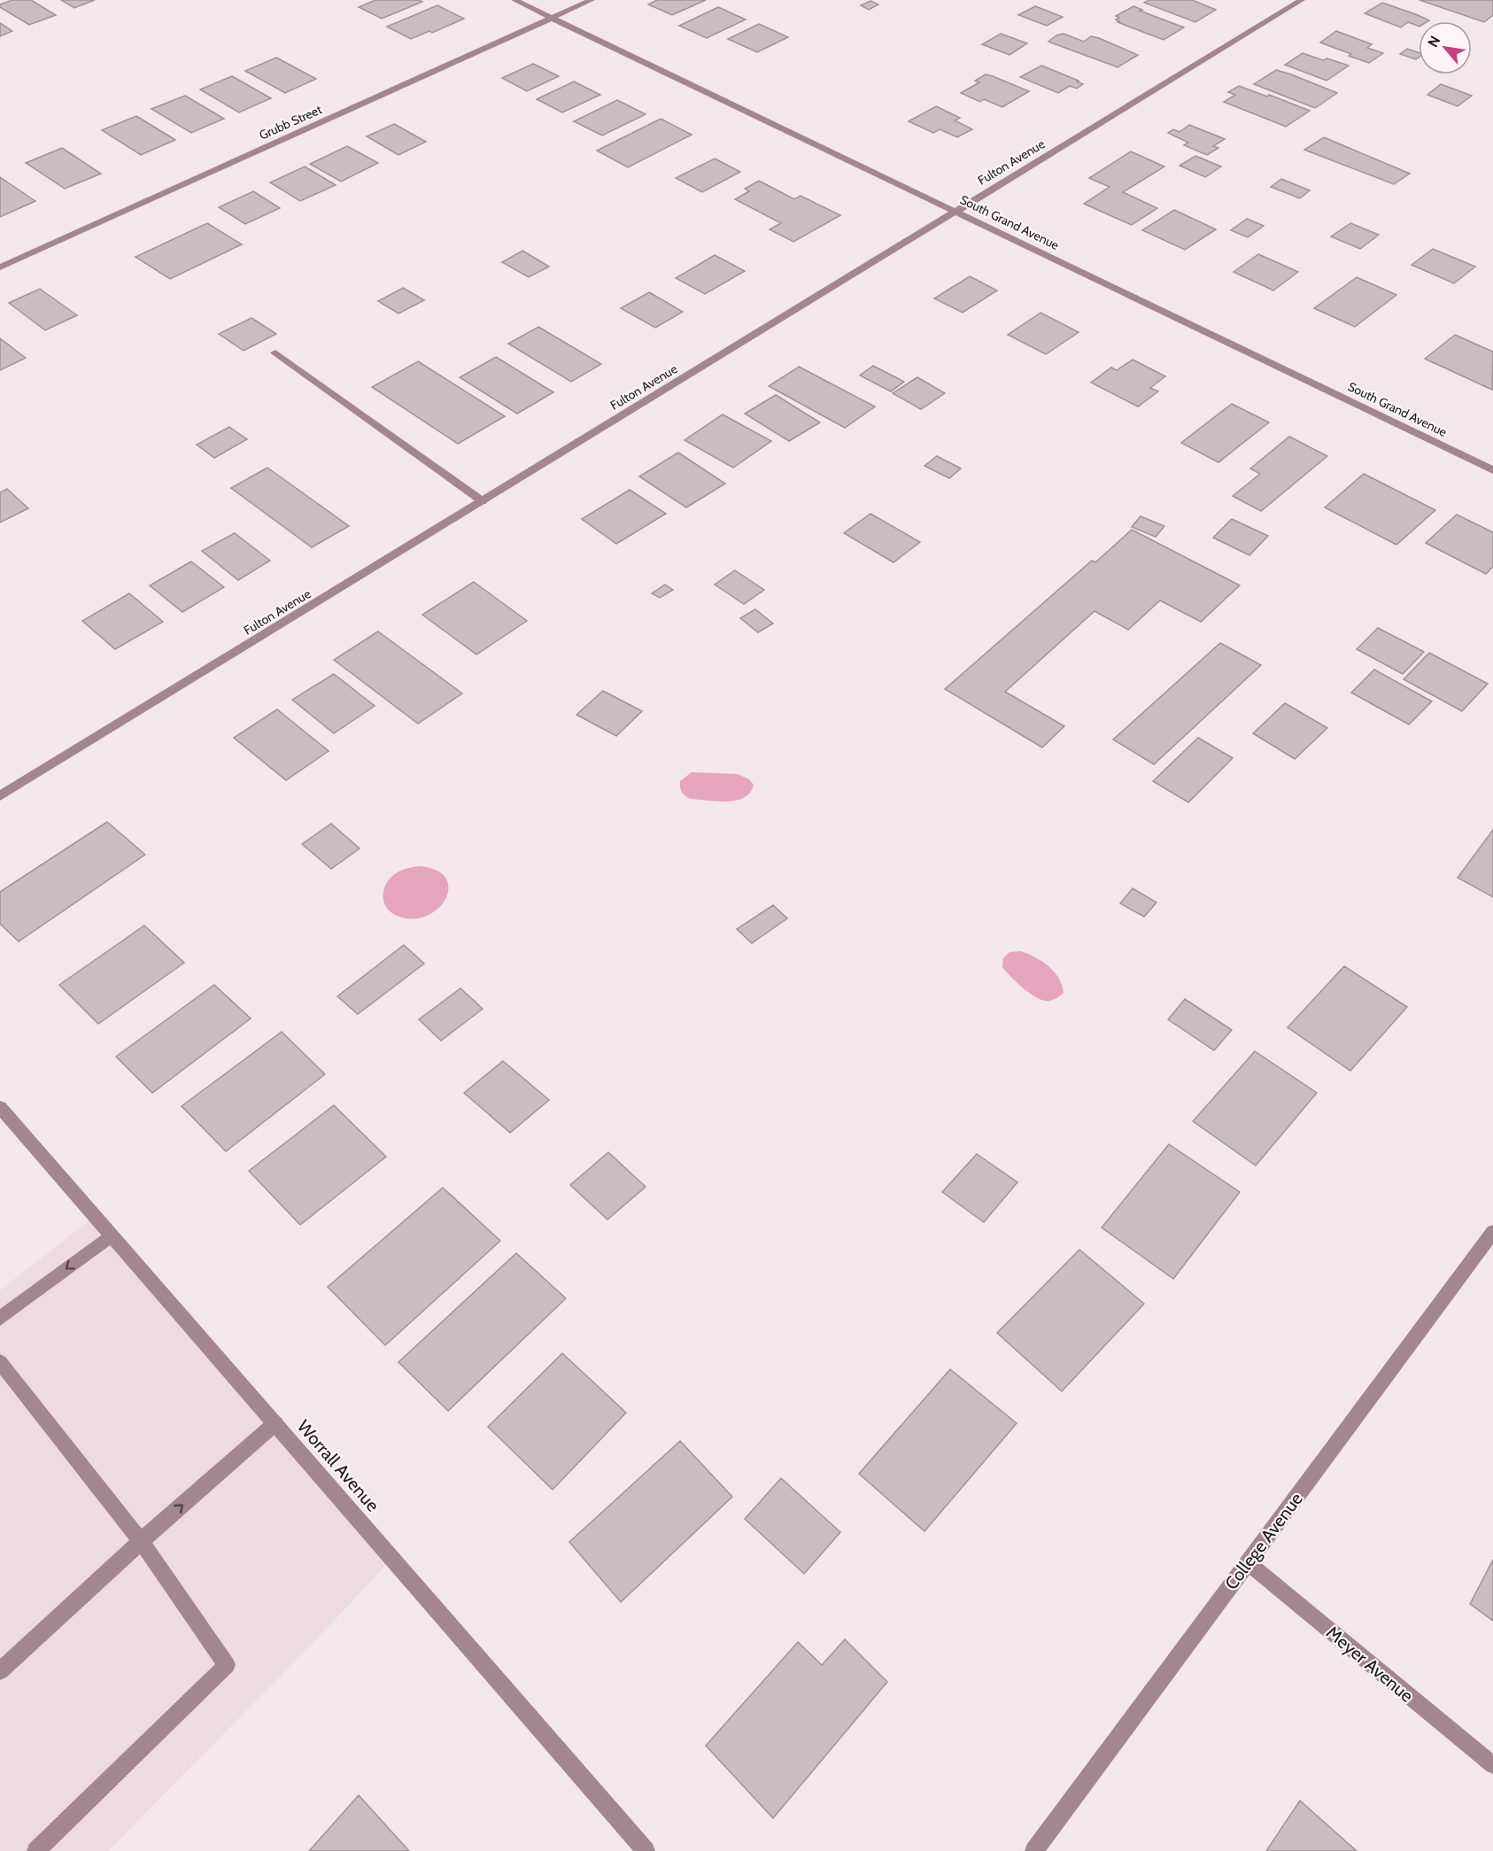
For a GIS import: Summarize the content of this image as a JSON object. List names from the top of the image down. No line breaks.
{"streets":{"street":["Grubb Street","Fulton Avenue","South Grand Avenue","Worrall Avenue","College Avenue","Meyer Avenue"]},"crossings":[["Grubb Street","South Grand Avenue"],["Fulton Avenue","South Grand Avenue"],["College Avenue","Meyer Avenue"]],"north":"top left"}
